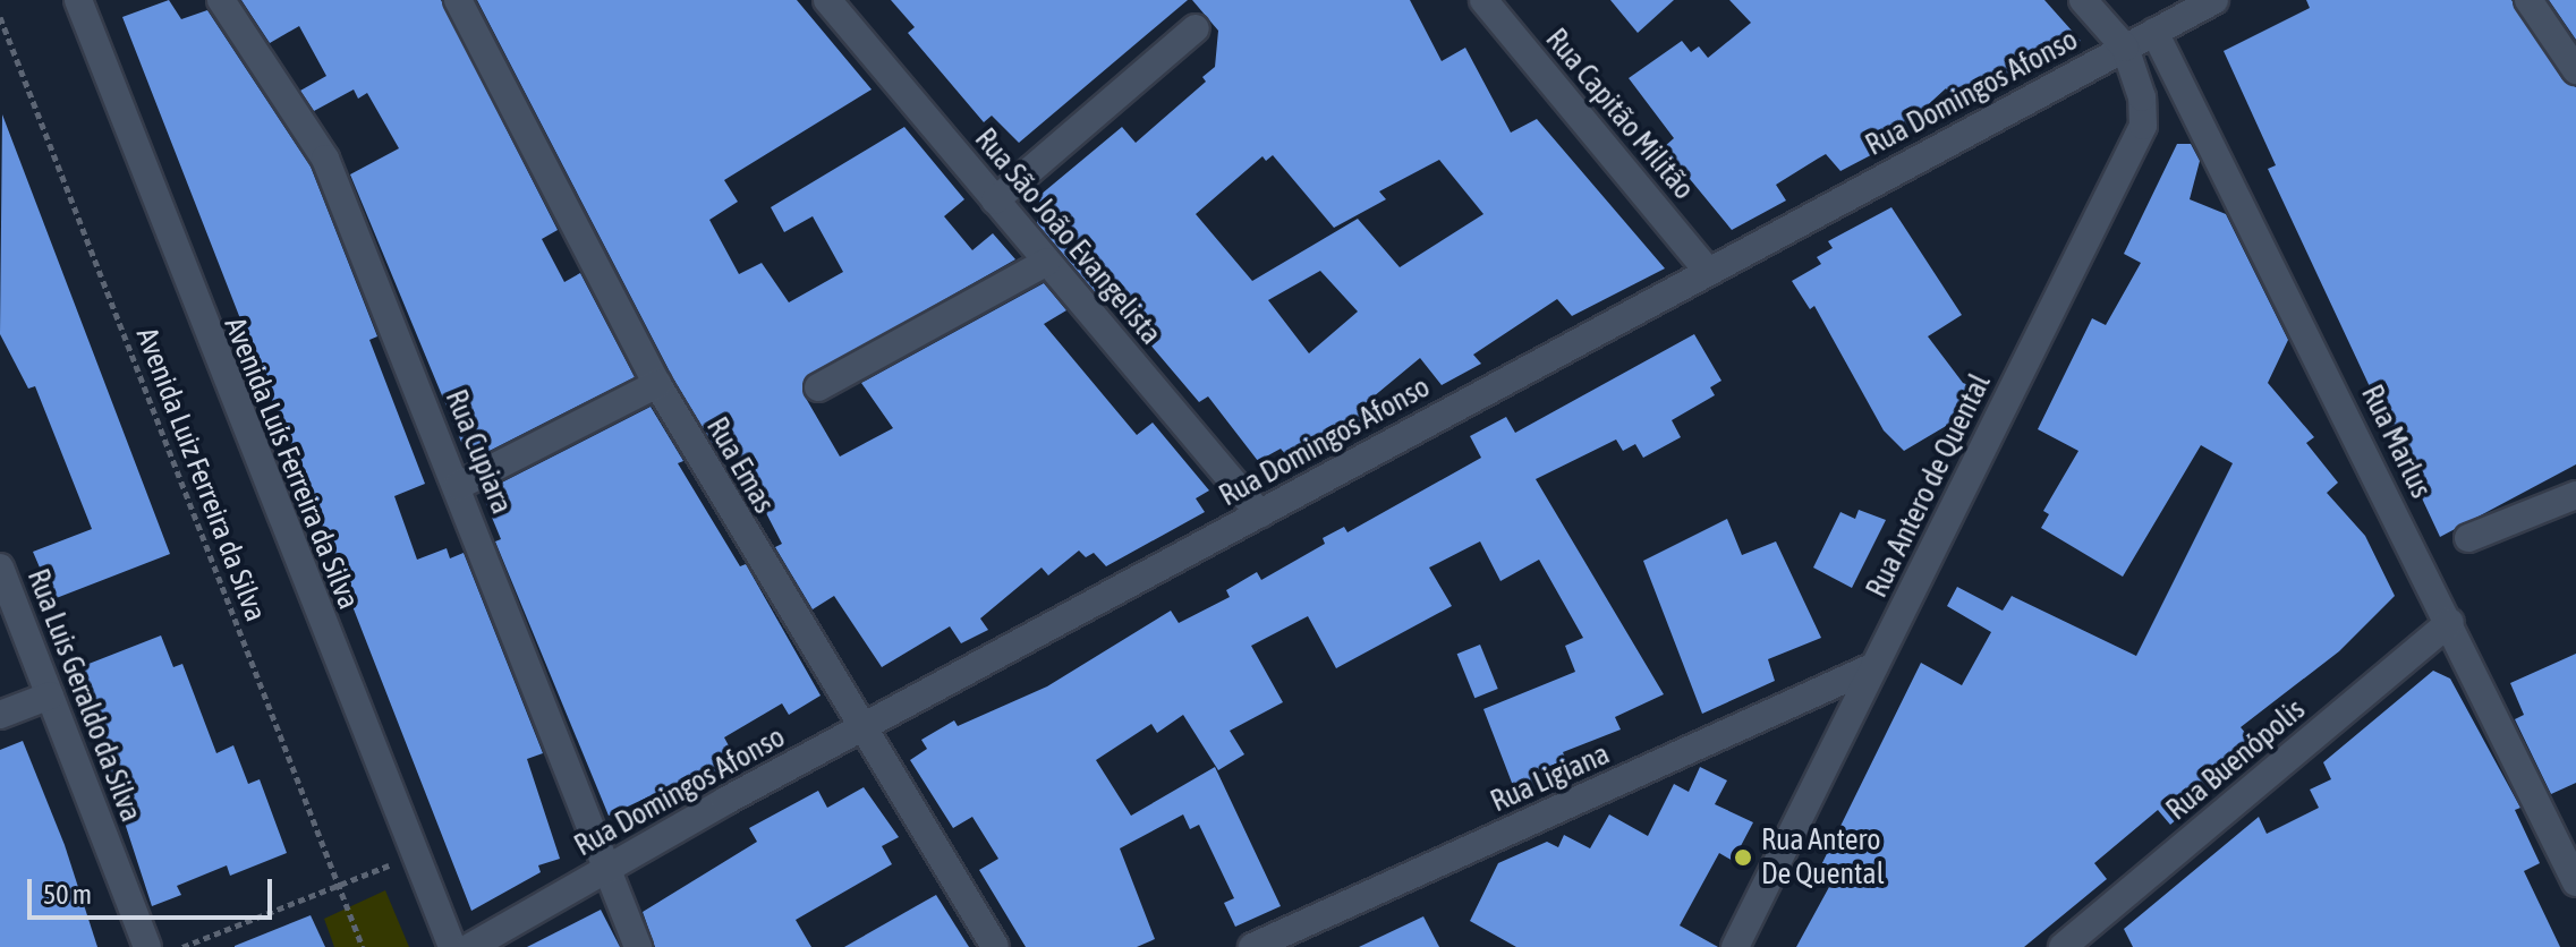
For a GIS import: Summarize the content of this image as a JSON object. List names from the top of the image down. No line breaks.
{"streets":{"street":["Rua Domingos Afonso","Rua Capitão Militão","Rua São João Evangelista","Rua Marlus","Rua Cupiara","Avenida Luís Ferreira da Silva","Rua Emas","Rua Antero de Quental","Rua Luis Geraldo da Silva","Rua Buenópolis","Rua Ligiana"],"path":["Avenida Luiz Ferreira da Silva"]},"crossings":[["Rua Domingos Afonso","Rua Capitão Militão"],["Rua Domingos Afonso","Rua São João Evangelista"],["Rua Domingos Afonso","Rua Marlus"],["Rua Domingos Afonso","Rua Cupiara"],["Rua Domingos Afonso","Rua Emas"],["Rua Domingos Afonso","Rua Antero de Quental"],["Rua Marlus","Rua Buenópolis"],["Rua Antero de Quental","Rua Ligiana"]],"places":["Rua Antero De Quental"],"scale_bar":"50 m"}
